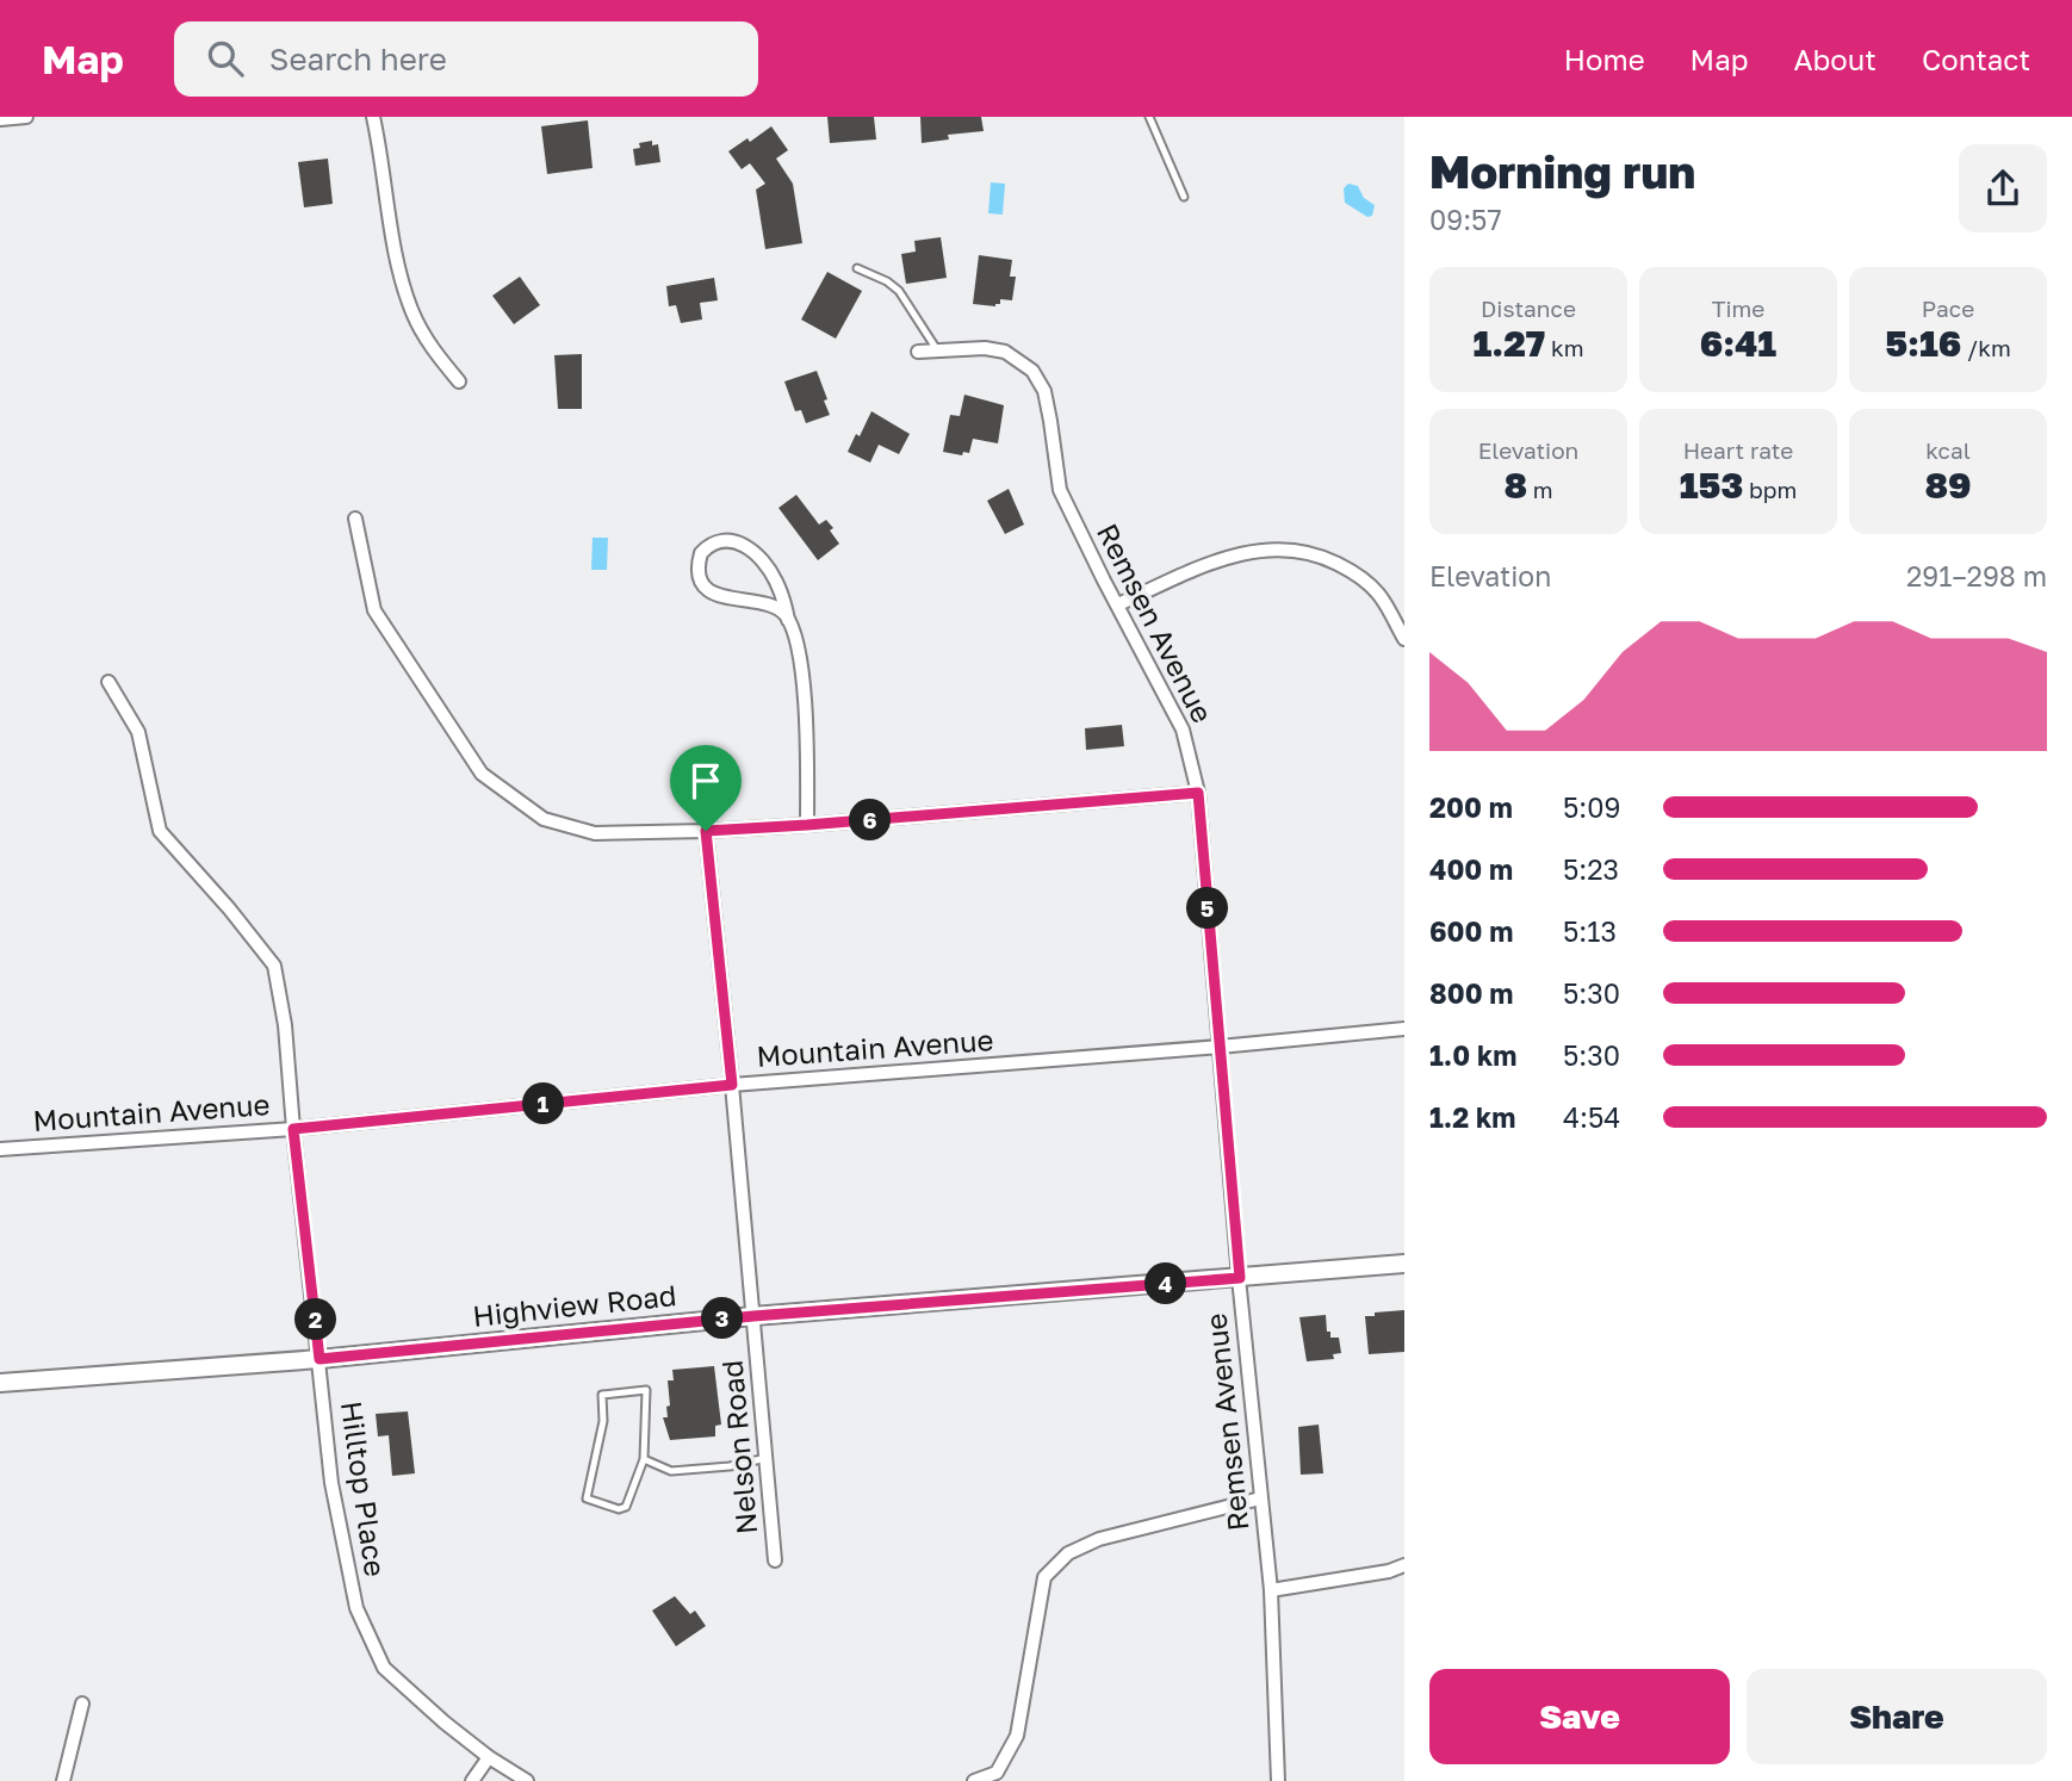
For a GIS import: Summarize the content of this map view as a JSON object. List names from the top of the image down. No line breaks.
{"streets":{"street":["Remsen Avenue","Mountain Avenue","Highview Road","Nelson Road","Hilltop Place"]},"crossings":[["Remsen Avenue","Mountain Avenue"],["Remsen Avenue","Highview Road"],["Mountain Avenue","Nelson Road"],["Mountain Avenue","Hilltop Place"],["Highview Road","Nelson Road"],["Highview Road","Hilltop Place"]],"page":{"header":"Map","search":"Search here","nav":["Home","Map","About","Contact"],"heading":["Morning run","09:57"],"stats":[["Distance","1.27 km"],["Time","6:41"],["Pace","5:16 /km"],["Elevation","8 m"],["Heart rate","153 bpm"],["kcal","89"]],"chart":["Elevation","291–298 m"],"list":[{"name":"200 m","note":"5:09"},{"name":"400 m","note":"5:23"},{"name":"600 m","note":"5:13"},{"name":"800 m","note":"5:30"},{"name":"1.0 km","note":"5:30"},{"name":"1.2 km","note":"4:54"}],"pins":["6","5","1","4","3","2"],"buttons":["Save","Share"]}}
